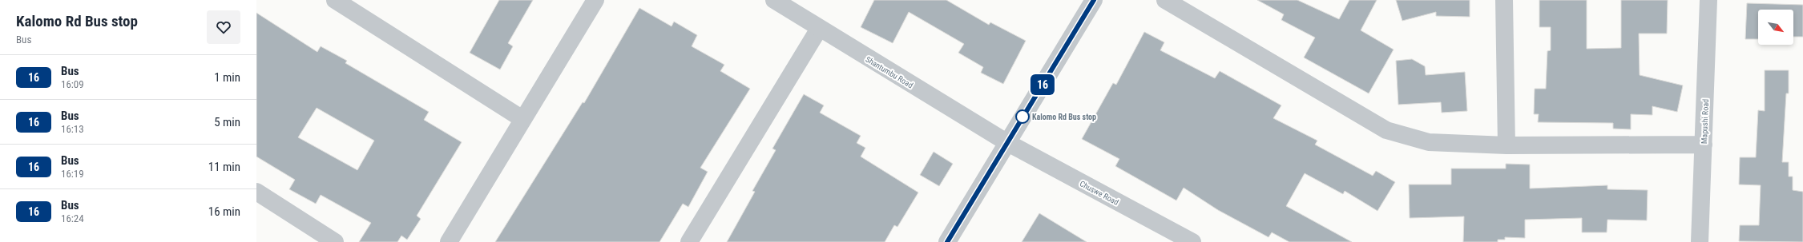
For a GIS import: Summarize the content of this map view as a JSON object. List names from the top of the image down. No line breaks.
{"streets":{"street":["Shantumbu Road","Mapushi Road","Chuswe Road"]},"crossings":[["Shantumbu Road","Chuswe Road"]],"places":["Kalomo Rd Bus stop"],"lines":["bus line 16"],"north":"bottom right","page":{"heading":["Kalomo Rd Bus stop","Bus"],"on_map":"16","list":[{"mark":"16","name":"Bus","note":"16:09","value":"1 min"},{"mark":"16","name":"Bus","note":"16:13","value":"5 min"},{"mark":"16","name":"Bus","note":"16:19","value":"11 min"},{"mark":"16","name":"Bus","note":"16:24","value":"16 min"}]}}
